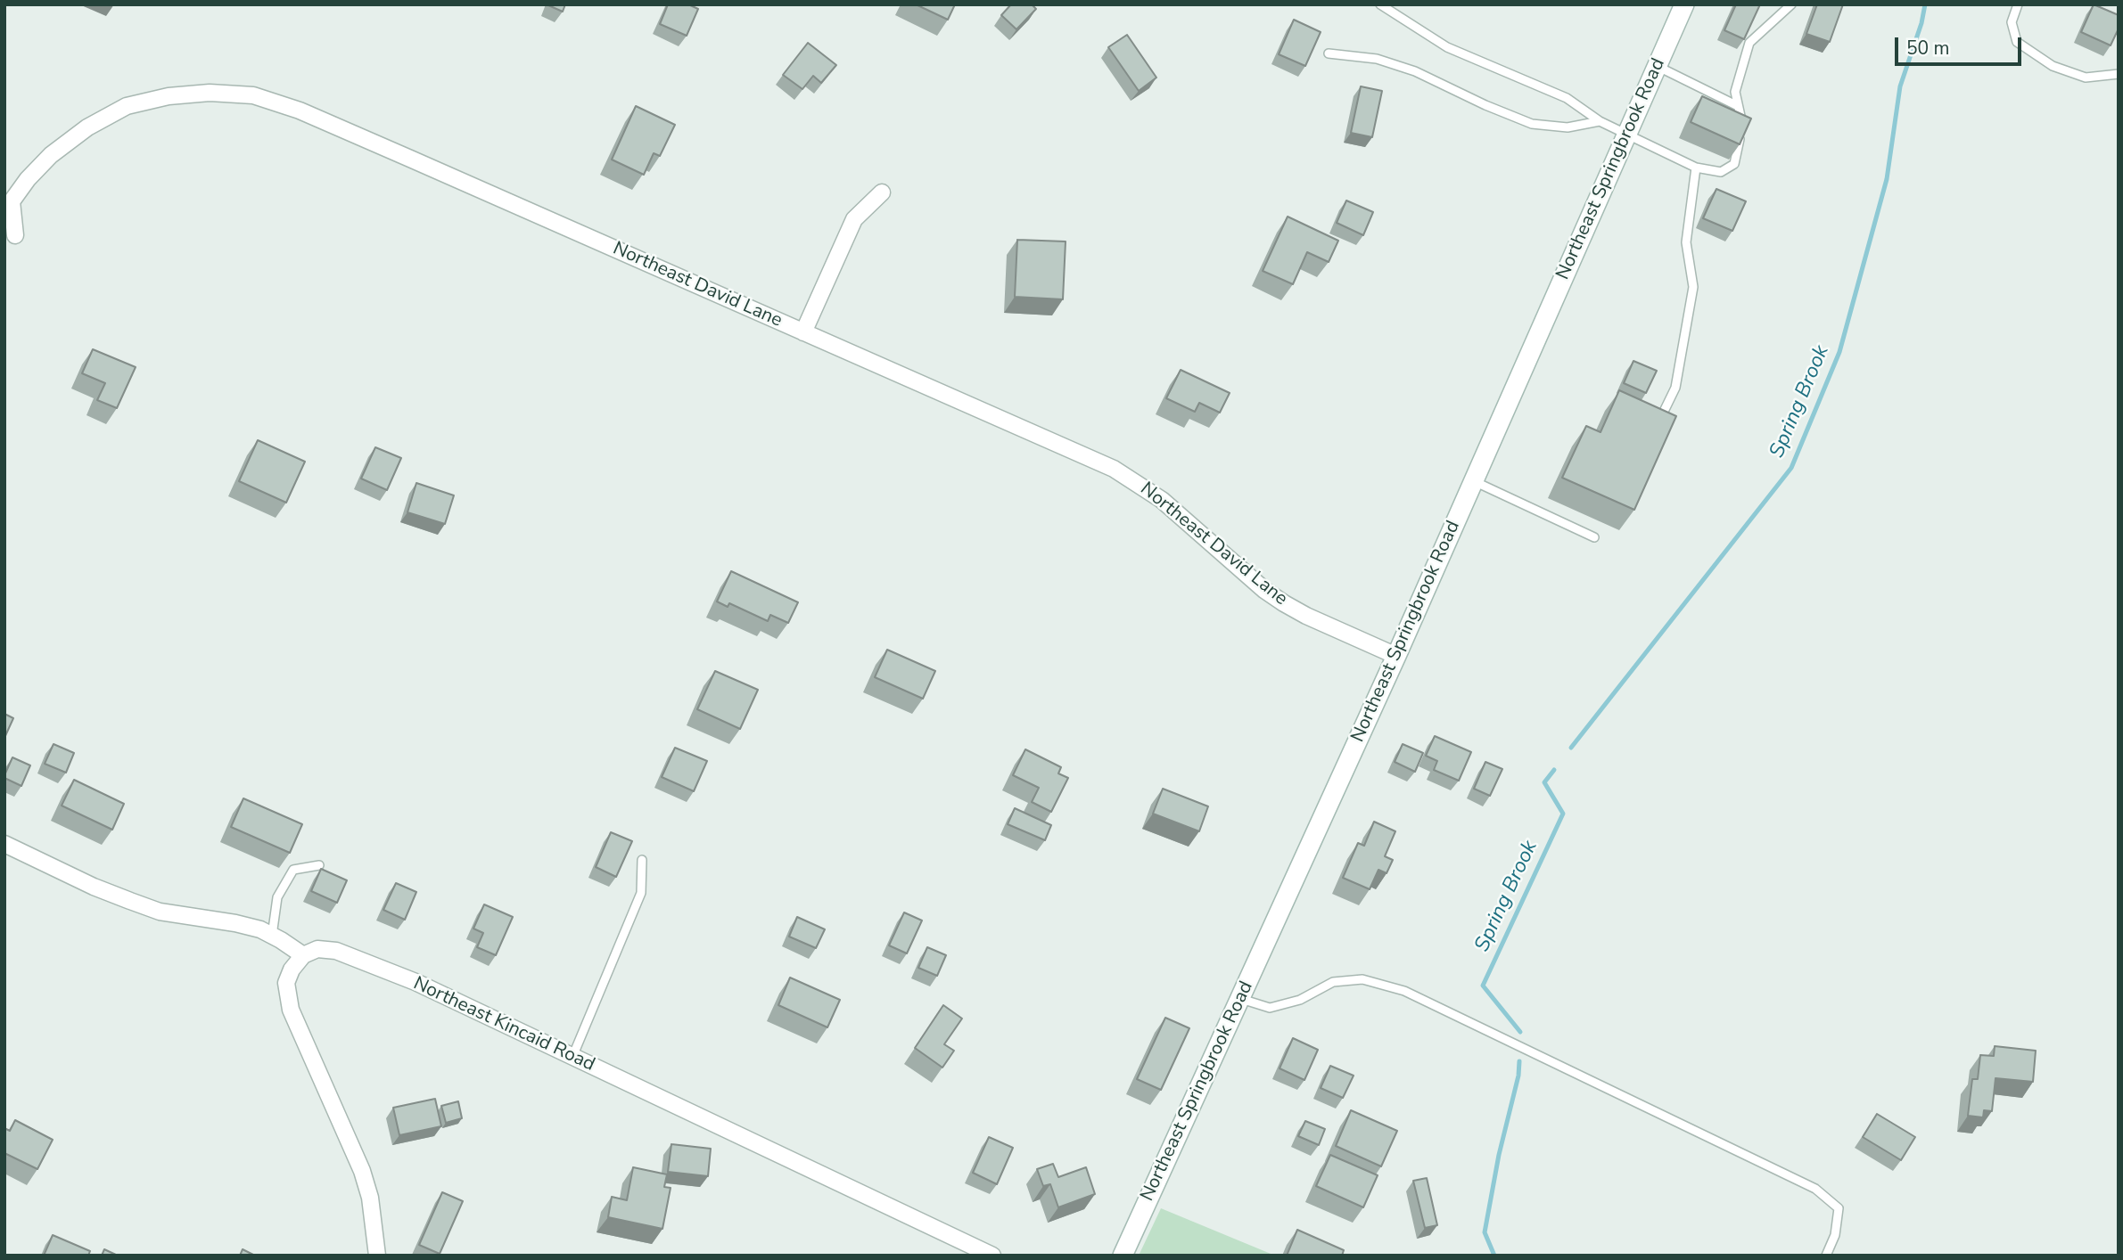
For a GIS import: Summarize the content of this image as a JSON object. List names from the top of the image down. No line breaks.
{"streets":{"street":["Northeast Springbrook Road","Northeast David Lane","Northeast Kincaid Road"]},"crossings":[["Northeast Springbrook Road","Northeast David Lane"]],"water":["Spring Brook"],"scale_bar":"50 m"}
